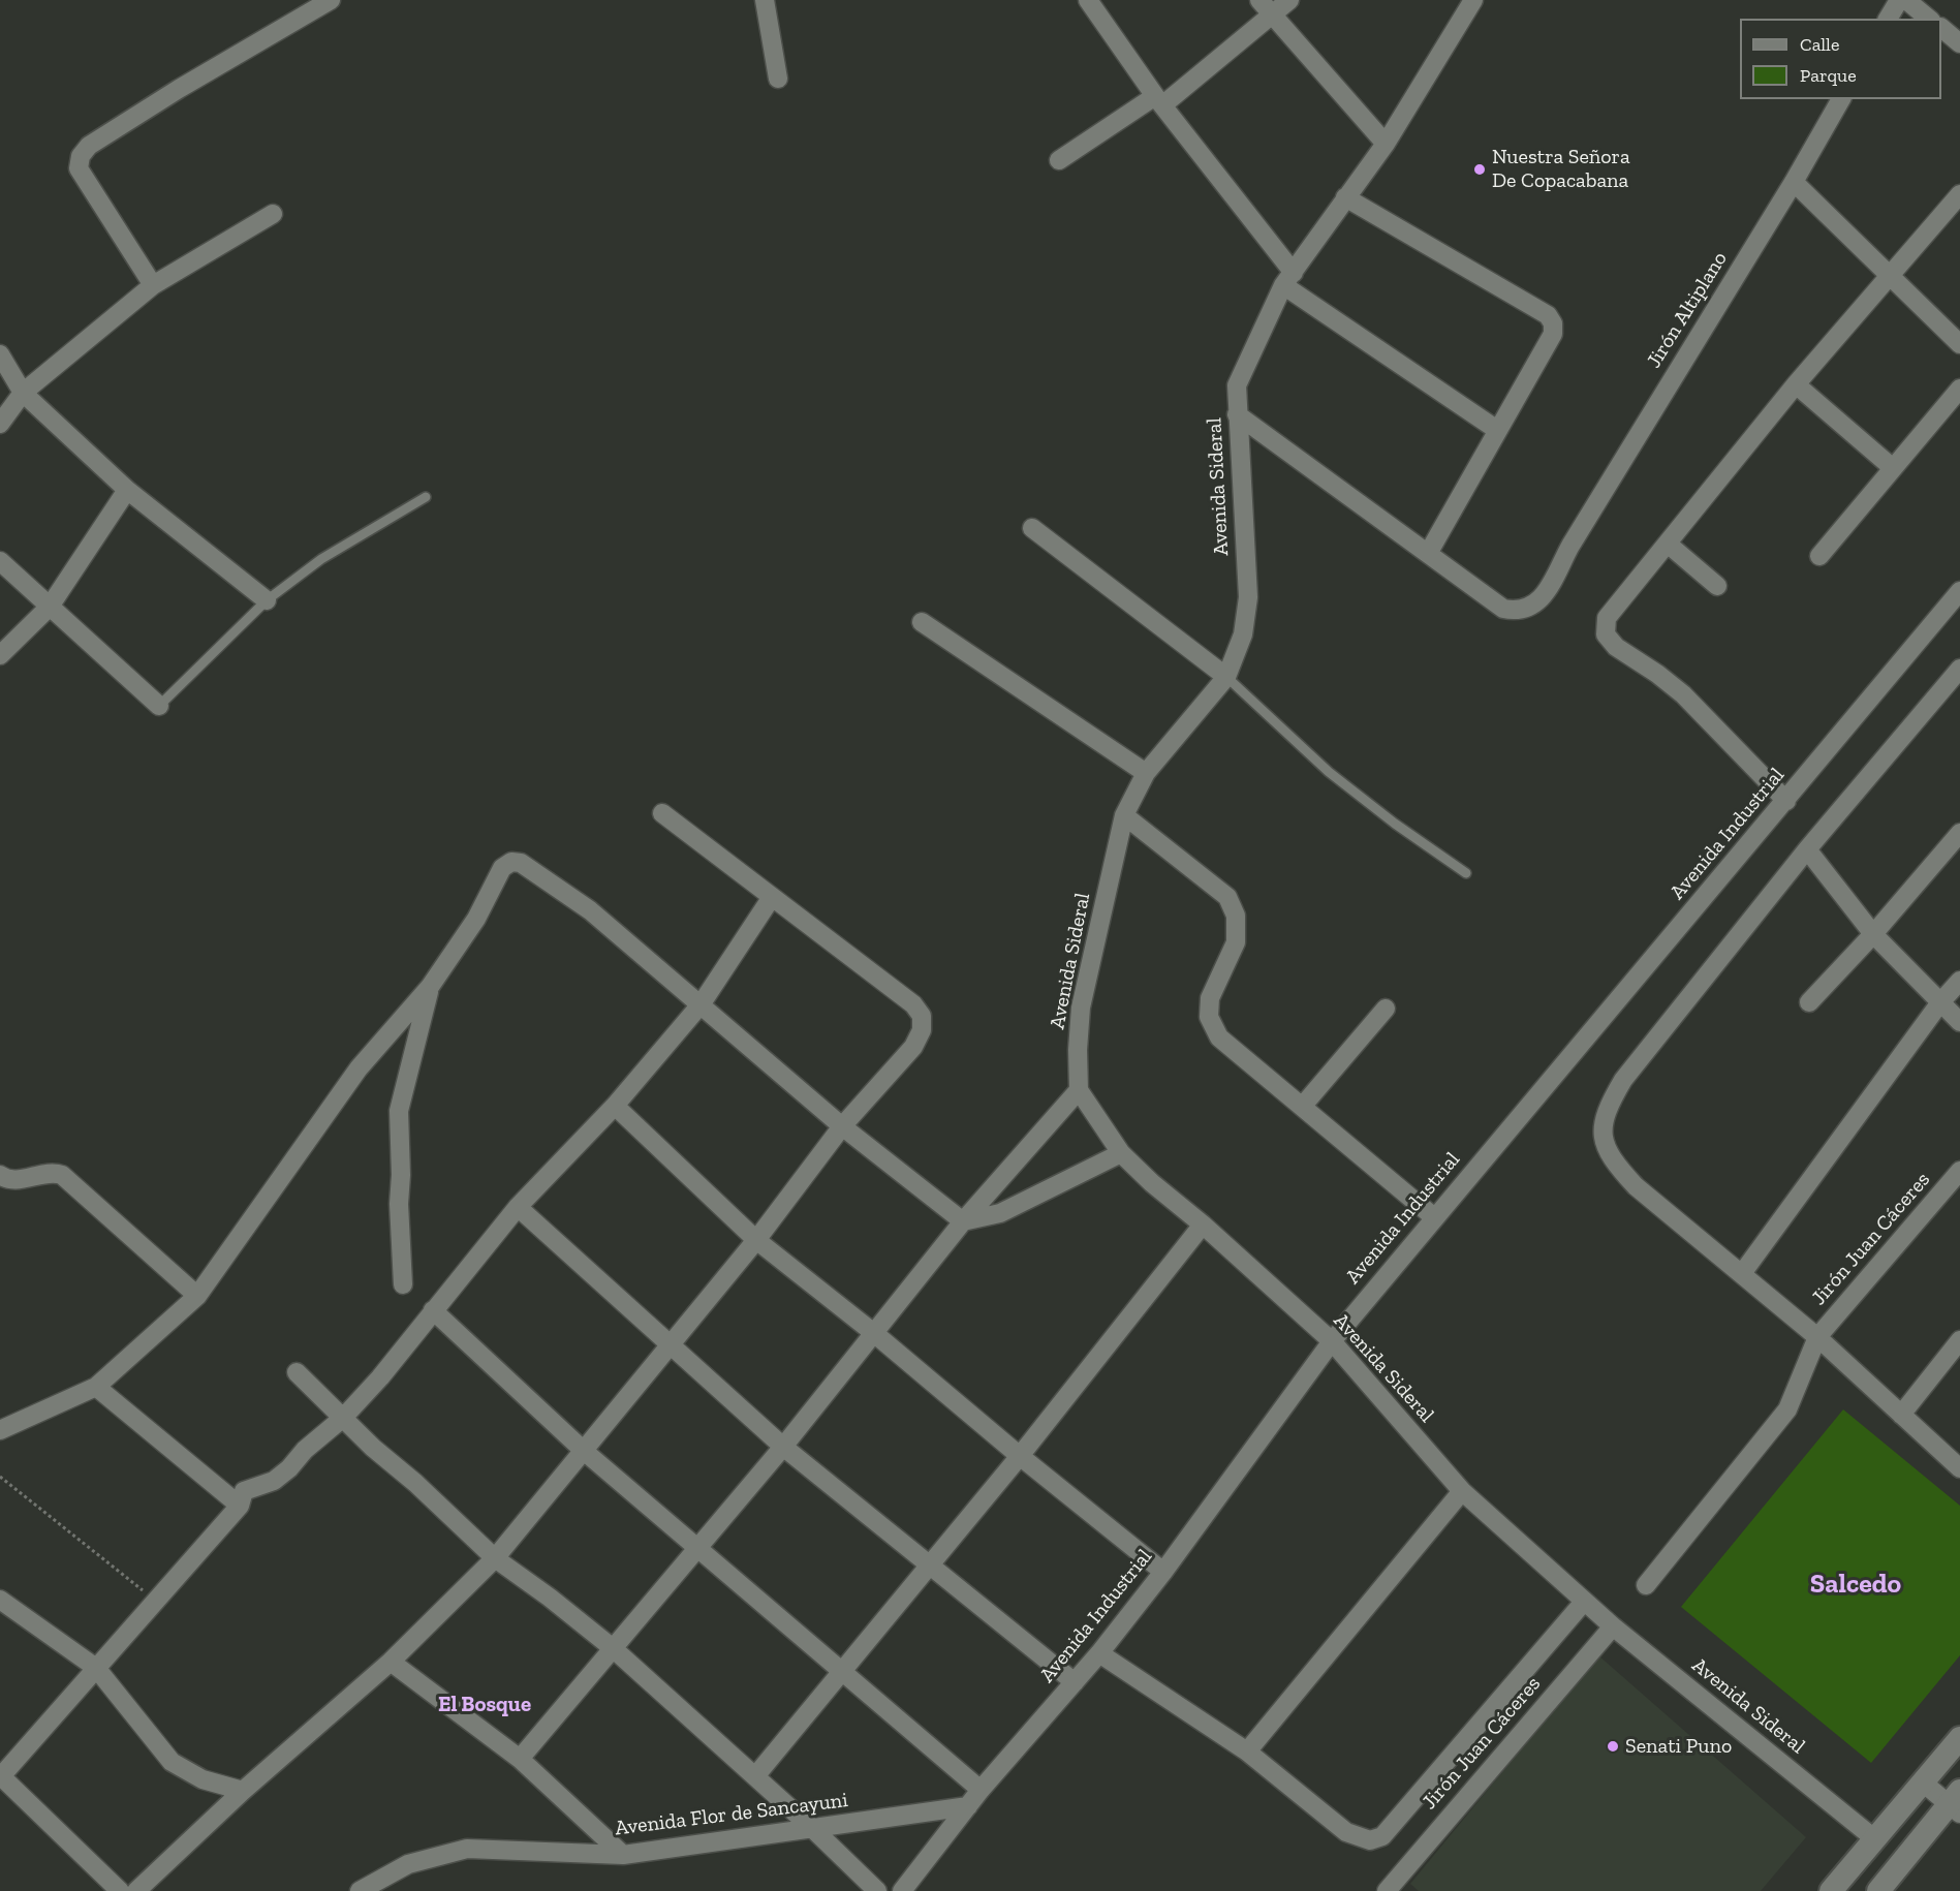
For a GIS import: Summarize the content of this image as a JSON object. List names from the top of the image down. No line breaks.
{"streets":{"street":["Jirón Altiplano","Avenida Sideral","Avenida Industrial","Jirón Juan Cáceres","Avenida Flor de Sancayuni"]},"crossings":[["Jirón Altiplano","Avenida Sideral"],["Avenida Sideral","Avenida Industrial"],["Avenida Sideral","Jirón Juan Cáceres"],["Avenida Industrial","Avenida Flor de Sancayuni"]],"districts":["Salcedo","El Bosque"],"places":["Nuestra Señora De Copacabana","Senati Puno"],"legend":["Calle","Parque"]}
